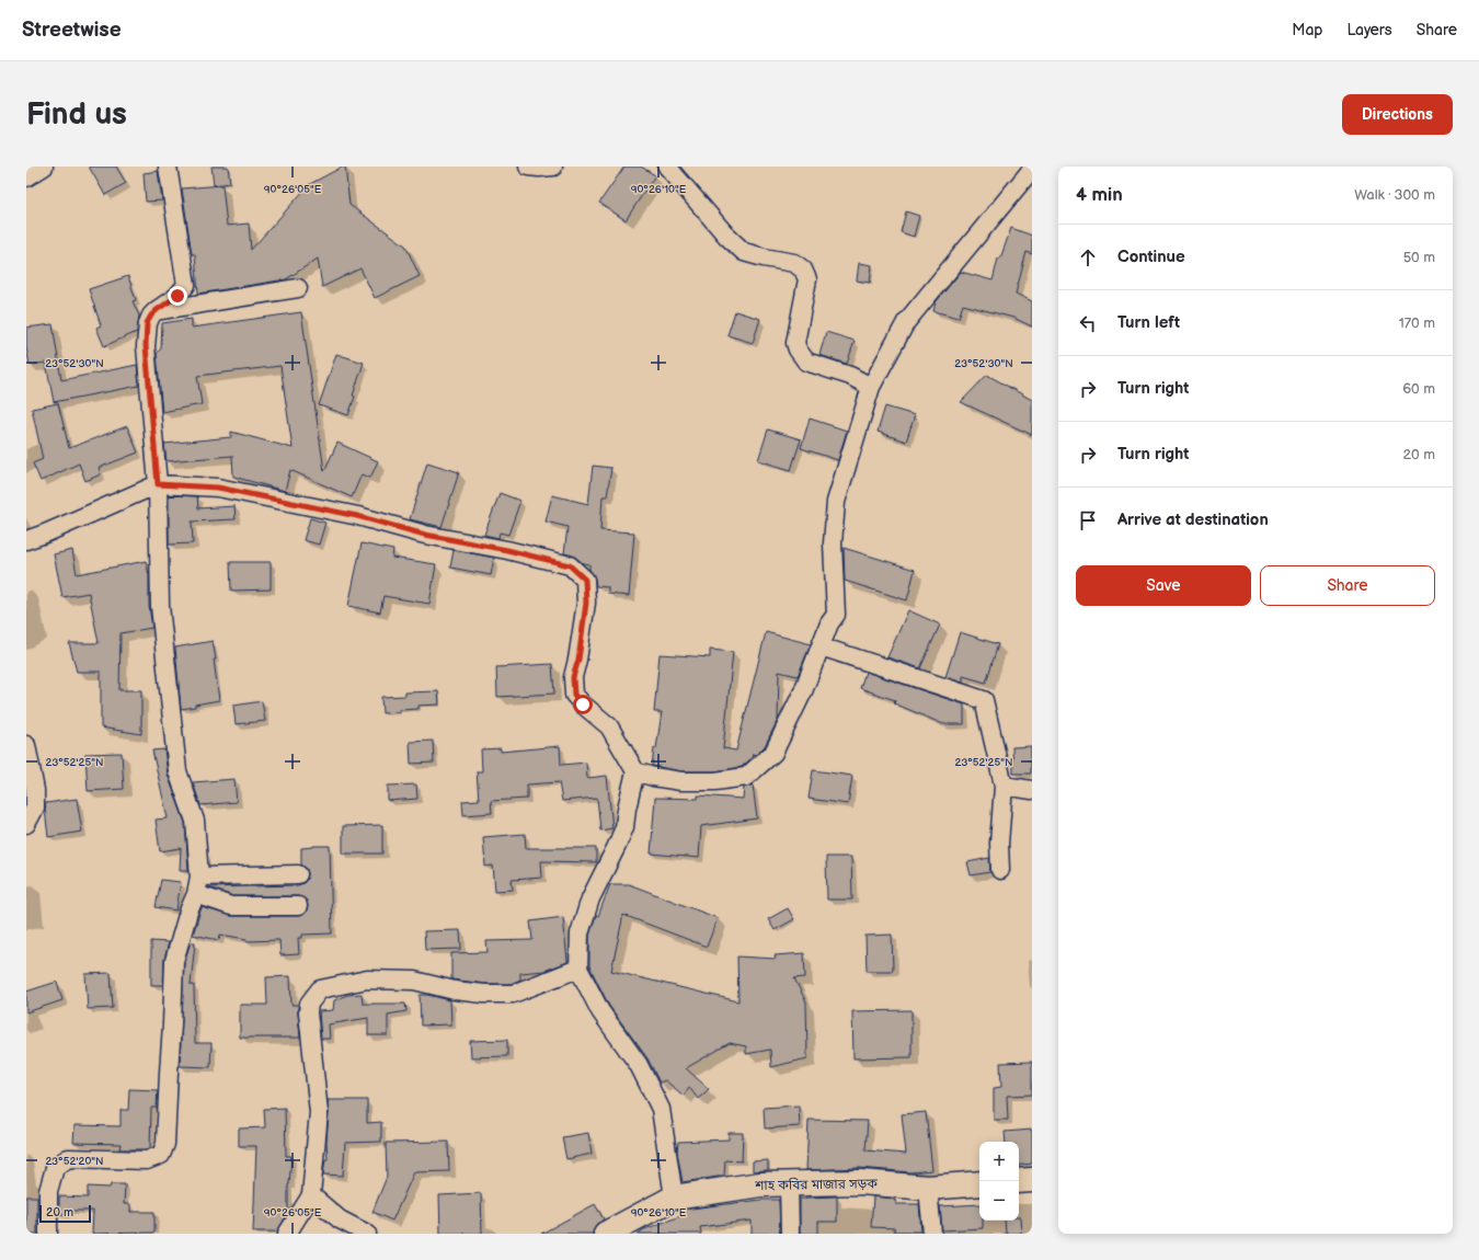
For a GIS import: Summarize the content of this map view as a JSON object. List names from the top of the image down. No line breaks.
{"streets":{"street":["শাহ কবির মাজার সড়ক"]},"scale_bar":"20 m","page":{"header":"Streetwise","nav":["Map","Layers","Share"],"buttons":["Directions",["Save","Share"]],"title":"Find us","heading":["4 min","Walk · 300 m"],"list":[["Continue","50 m"],["Turn left","170 m"],["Turn right","60 m"],["Turn right","20 m"],"Arrive at destination"],"map_buttons":["+","−"],"scale":"20 m"},"coordinates":["90°26'05\"E","90°26'10\"E","23°52'30\"N","23°52'25\"N","23°52'20\"N"]}
